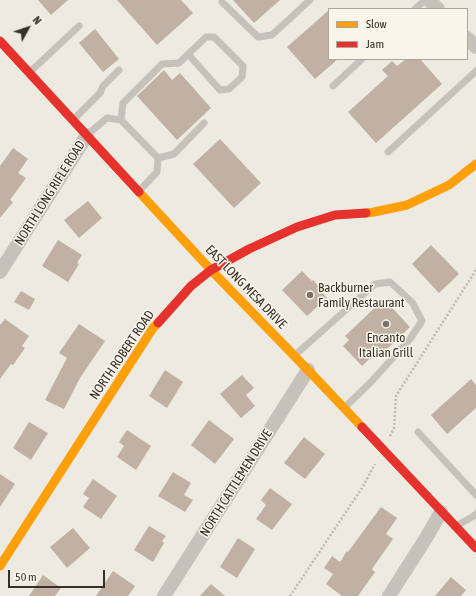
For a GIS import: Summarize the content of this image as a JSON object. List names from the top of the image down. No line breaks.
{"streets":{"street":["NORTH LONG RIFLE ROAD","EAST LONG MESA DRIVE","NORTH ROBERT ROAD","NORTH CATTLEMEN DRIVE"]},"crossings":[["NORTH LONG RIFLE ROAD","EAST LONG MESA DRIVE"],["EAST LONG MESA DRIVE","NORTH ROBERT ROAD"],["EAST LONG MESA DRIVE","NORTH CATTLEMEN DRIVE"]],"places":["Backburner Family Restaurant","Encanto Italian Grill"],"legend":["Slow","Jam"],"scale_bar":"50 m","north":"top right"}
